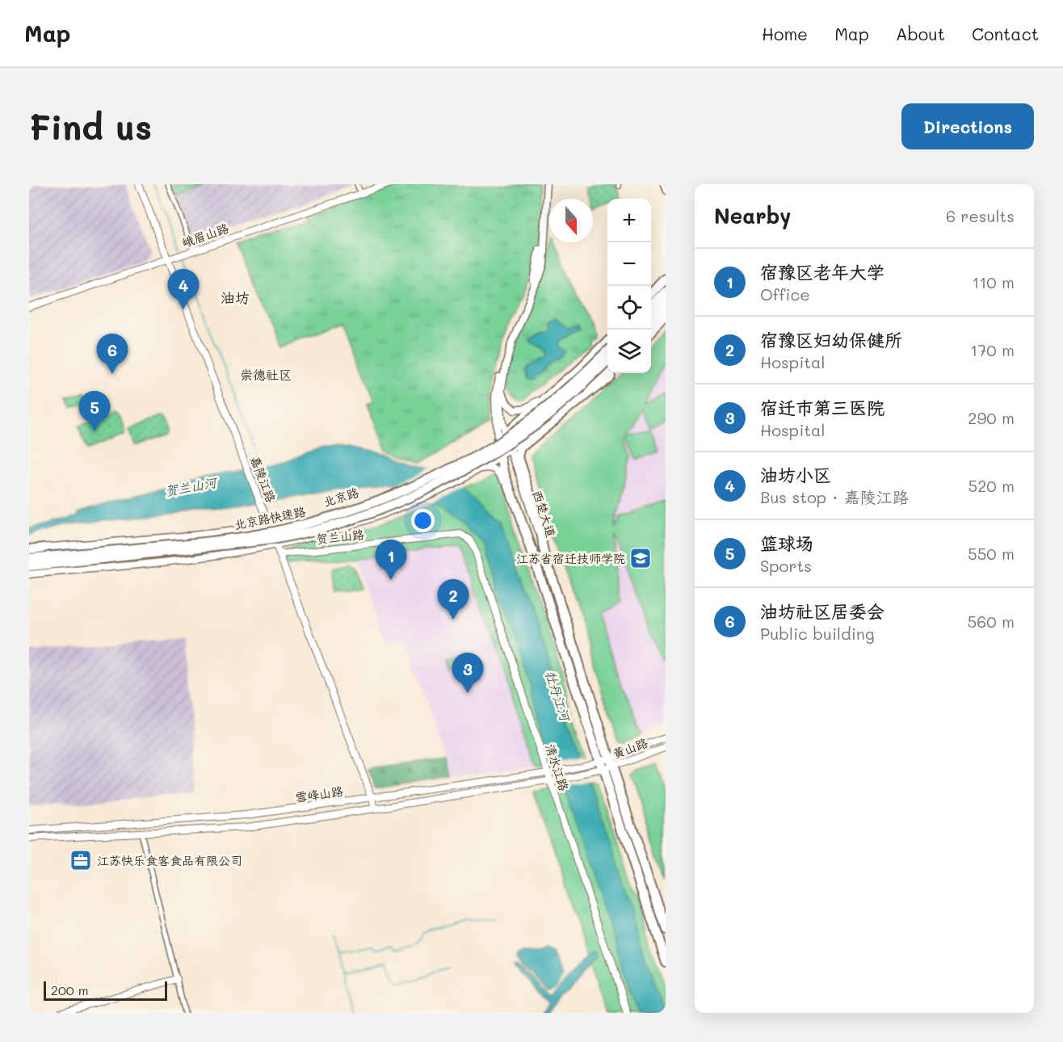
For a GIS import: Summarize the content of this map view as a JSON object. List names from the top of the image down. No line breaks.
{"streets":{"highway":["西楚大道","北京路快速路"],"main road":["北京路"],"street":["峨眉山路","嘉陵江路","贺兰山路","黄山路","清水江路","雪峰山路"]},"crossings":[["峨眉山路","嘉陵江路"],["嘉陵江路","北京路"],["嘉陵江路","贺兰山路"],["嘉陵江路","雪峰山路"],["北京路","西楚大道"],["西楚大道","黄山路"],["西楚大道","雪峰山路"],["贺兰山路","清水江路"],["黄山路","雪峰山路"],["清水江路","雪峰山路"]],"districts":["油坊","崇德社区"],"water":["贺兰山河","牡丹江河"],"places":{"school or university":["江苏省宿迁技师学院"],"office":["江苏快乐食客食品有限公司"]},"scale_bar":"200 m","north":"bottom","page":{"header":"Map","nav":["Home","Map","About","Contact"],"buttons":"Directions","title":"Find us","heading":["Nearby","6 results"],"map_buttons":["+","−"],"list":[{"mark":"1","name":"宿豫区老年大学","note":"Office","value":"110 m"},{"mark":"2","name":"宿豫区妇幼保健所","note":"Hospital","value":"170 m"},{"mark":"3","name":"宿迁市第三医院","note":"Hospital","value":"290 m"},{"mark":"4","name":"油坊小区","note":"Bus stop · 嘉陵江路","value":"520 m"},{"mark":"5","name":"篮球场","note":"Sports","value":"550 m"},{"mark":"6","name":"油坊社区居委会","note":"Public building","value":"560 m"}],"pins":["4","6","5","1","2","3"],"scale":"200 m"}}
